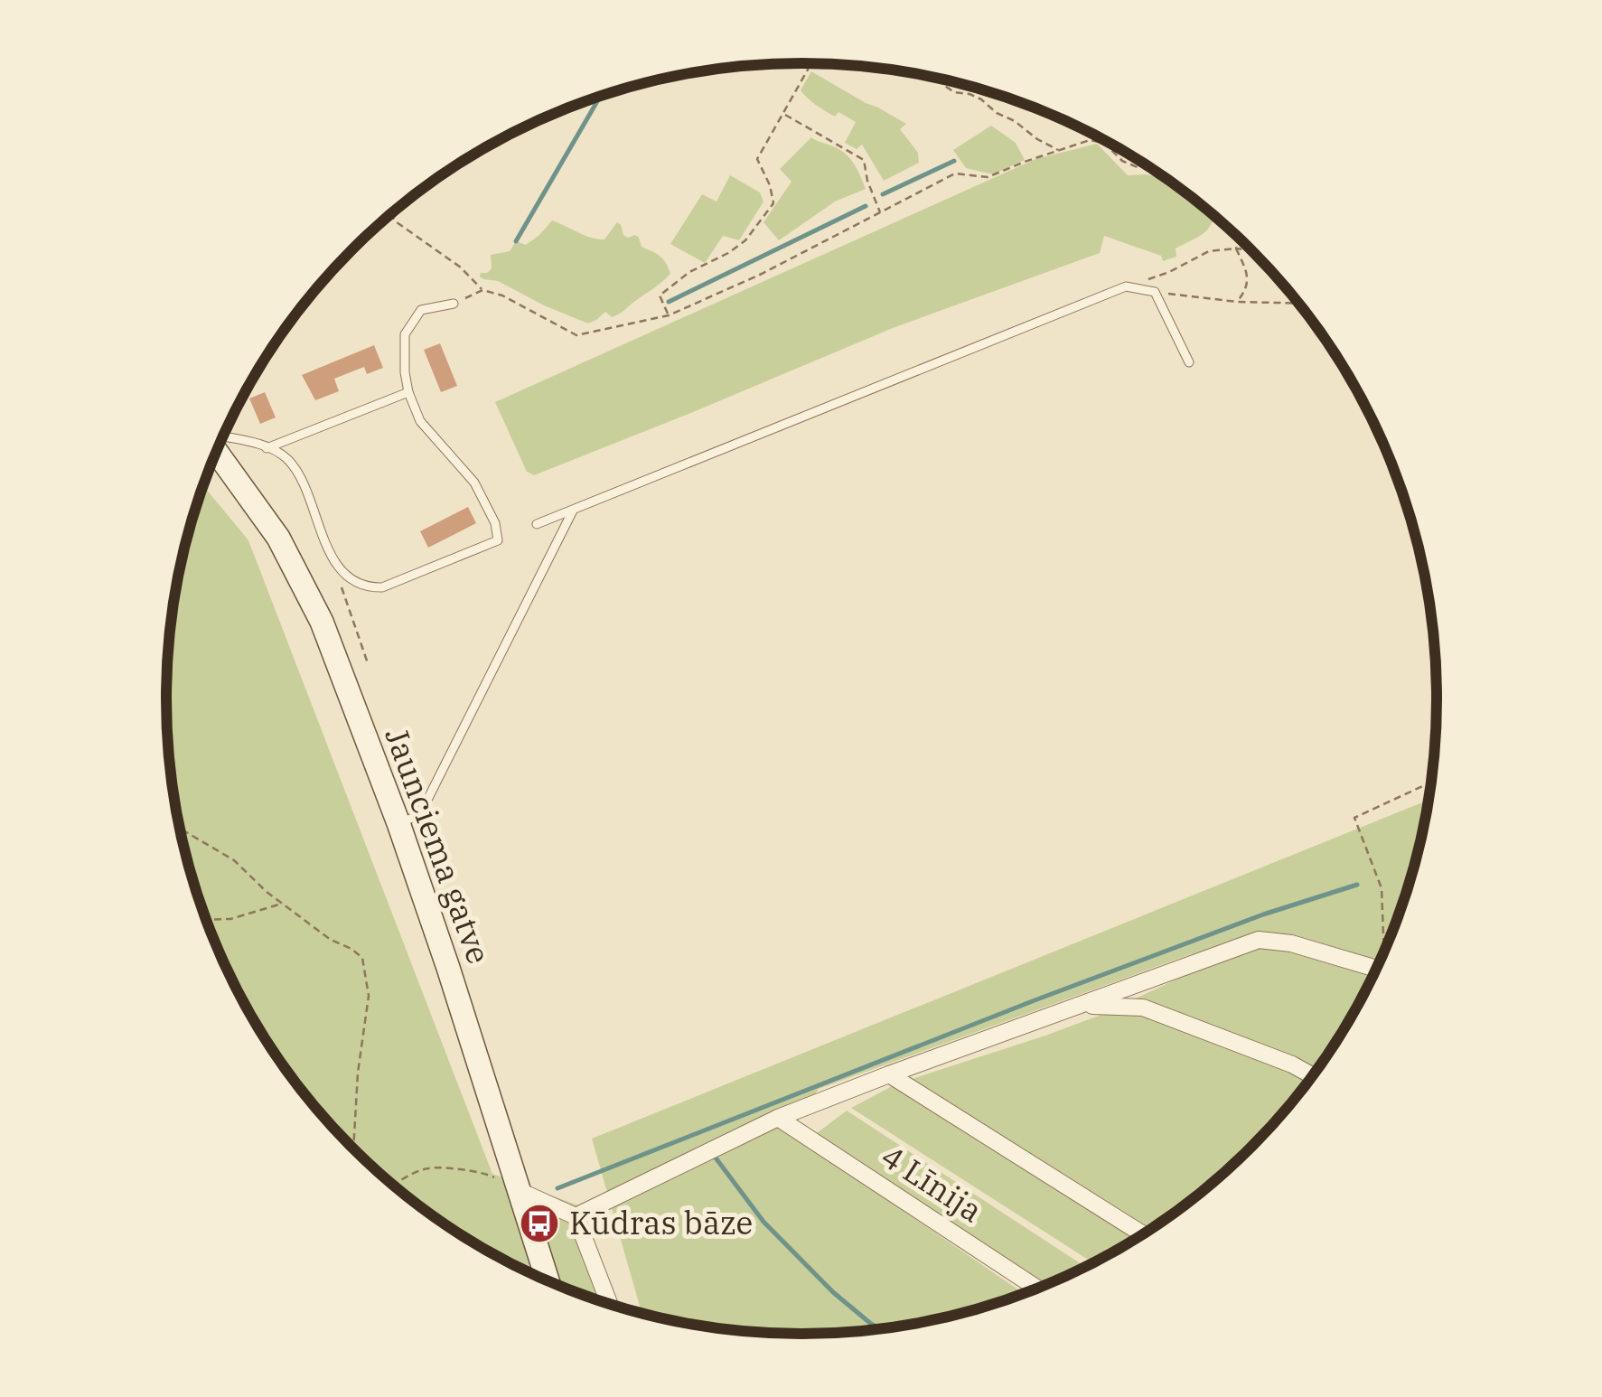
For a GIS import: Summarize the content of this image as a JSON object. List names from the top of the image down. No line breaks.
{"streets":{"main road":["Jaunciema gatve"],"street":["4 Līnija"]},"places":{"bus stop":["Kūdras bāze"]}}
